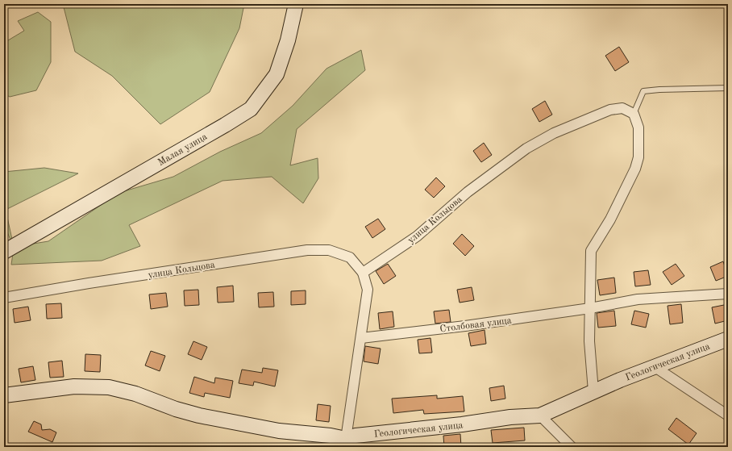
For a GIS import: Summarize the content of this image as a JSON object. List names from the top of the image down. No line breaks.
{"streets":{"street":["Малая улица","улица Кольцова","Столбовая улица","Геологическая улица"]}}
